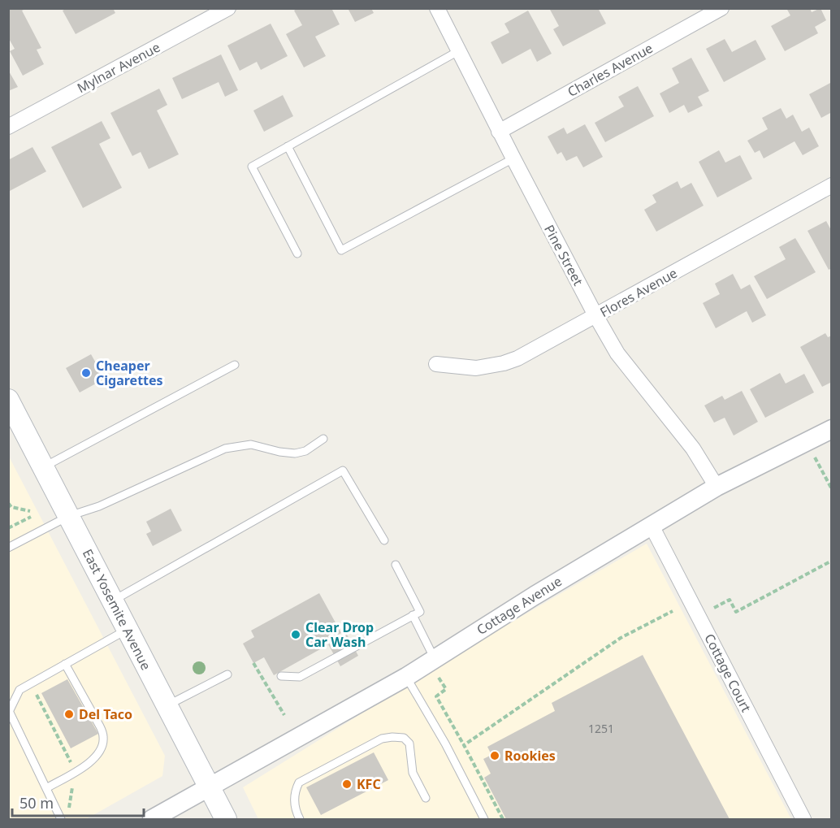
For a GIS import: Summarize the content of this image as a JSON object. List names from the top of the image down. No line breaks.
{"streets":{"main road":["East Yosemite Avenue"],"street":["Mylnar Avenue","Charles Avenue","Pine Street","Flores Avenue","Cottage Avenue","Cottage Court"]},"crossings":[["Charles Avenue","Pine Street"],["Pine Street","Flores Avenue"],["Pine Street","Cottage Avenue"],["Cottage Avenue","East Yosemite Avenue"],["Cottage Avenue","Cottage Court"]],"places":["Cheaper Cigarettes","Clear Drop Car Wash","Del Taco","Rookies","KFC"],"house_numbers":["1251"],"scale_bar":"50 m"}
